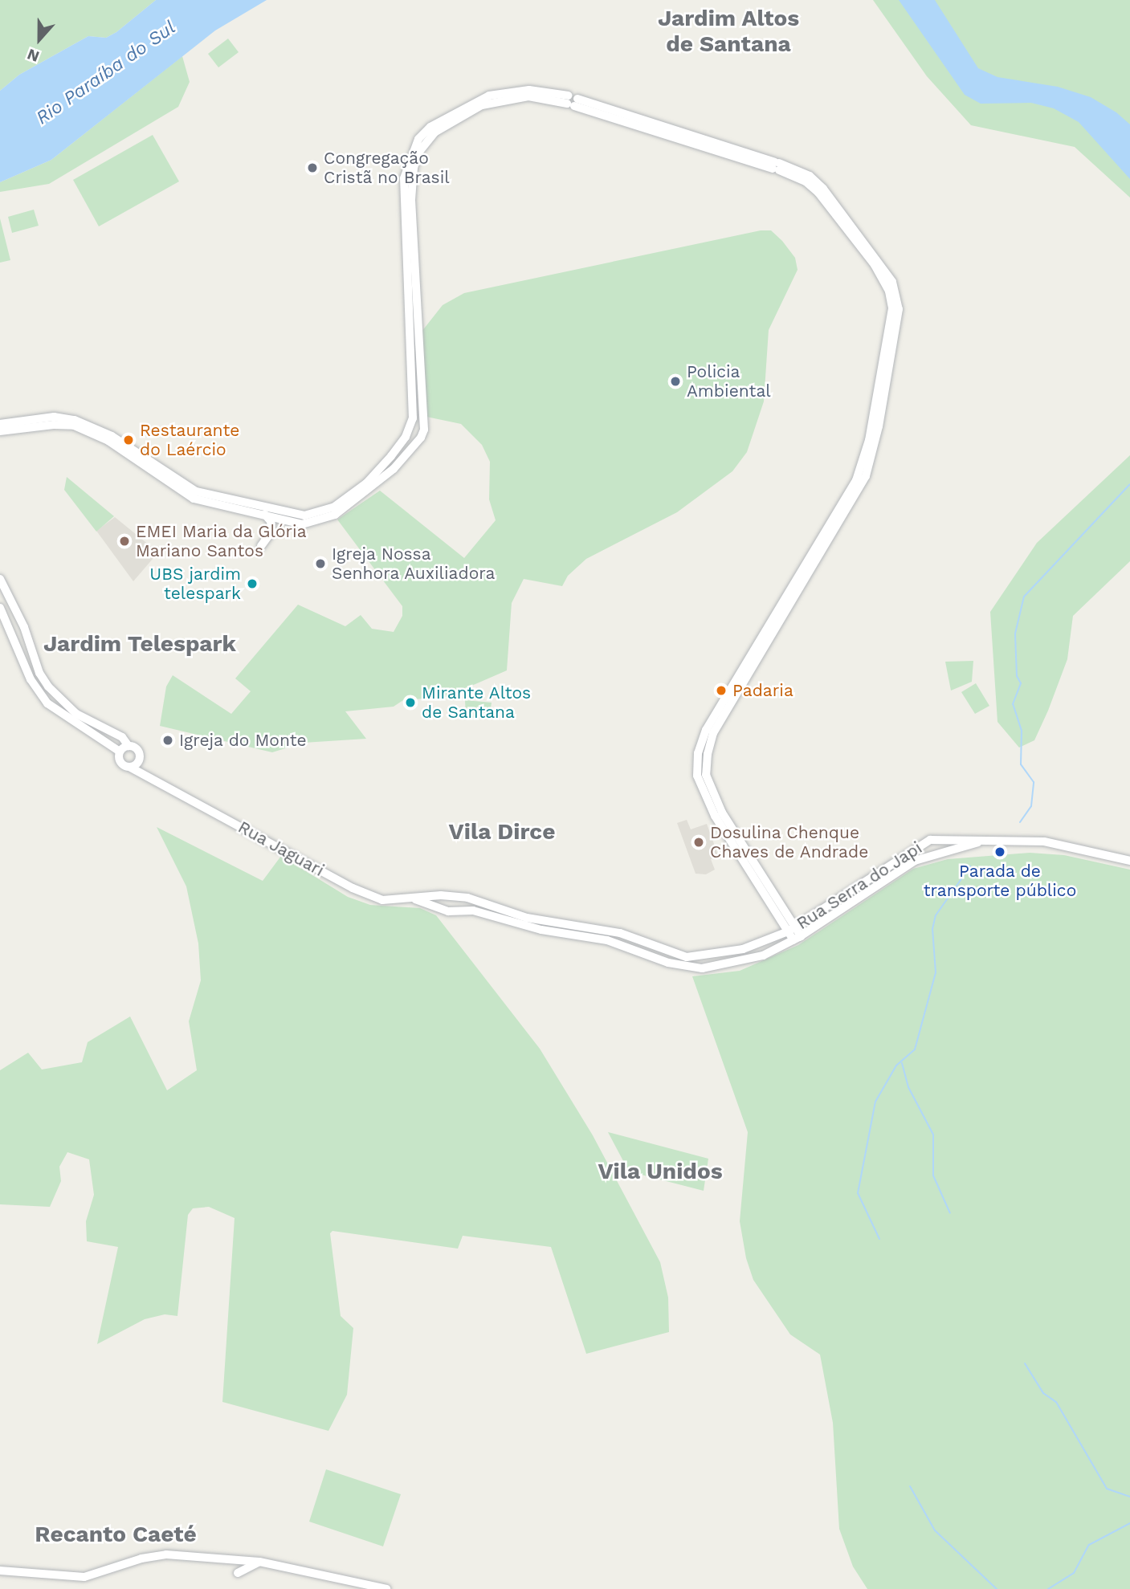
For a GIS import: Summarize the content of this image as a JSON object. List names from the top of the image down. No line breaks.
{"streets":{"street":["Rua Jaguari","Rua Serra do Japi"]},"crossings":[["Rua Jaguari","Rua Serra do Japi"]],"districts":["Jardim Altos de Santana","Jardim Telespark","Vila Dirce","Vila Unidos","Recanto Caeté"],"water":["Rio Paraíba do Sul"],"places":["Congregação Cristã no Brasil","Policia Ambiental","Restaurante do Laércio","EMEI Maria da Glória Mariano Santos","Igreja Nossa Senhora Auxiliadora","UBS jardim telespark","Padaria","Mirante Altos de Santana","Igreja do Monte","Dosulina Chenque Chaves de Andrade","Parada de transporte público"],"north":"bottom"}
